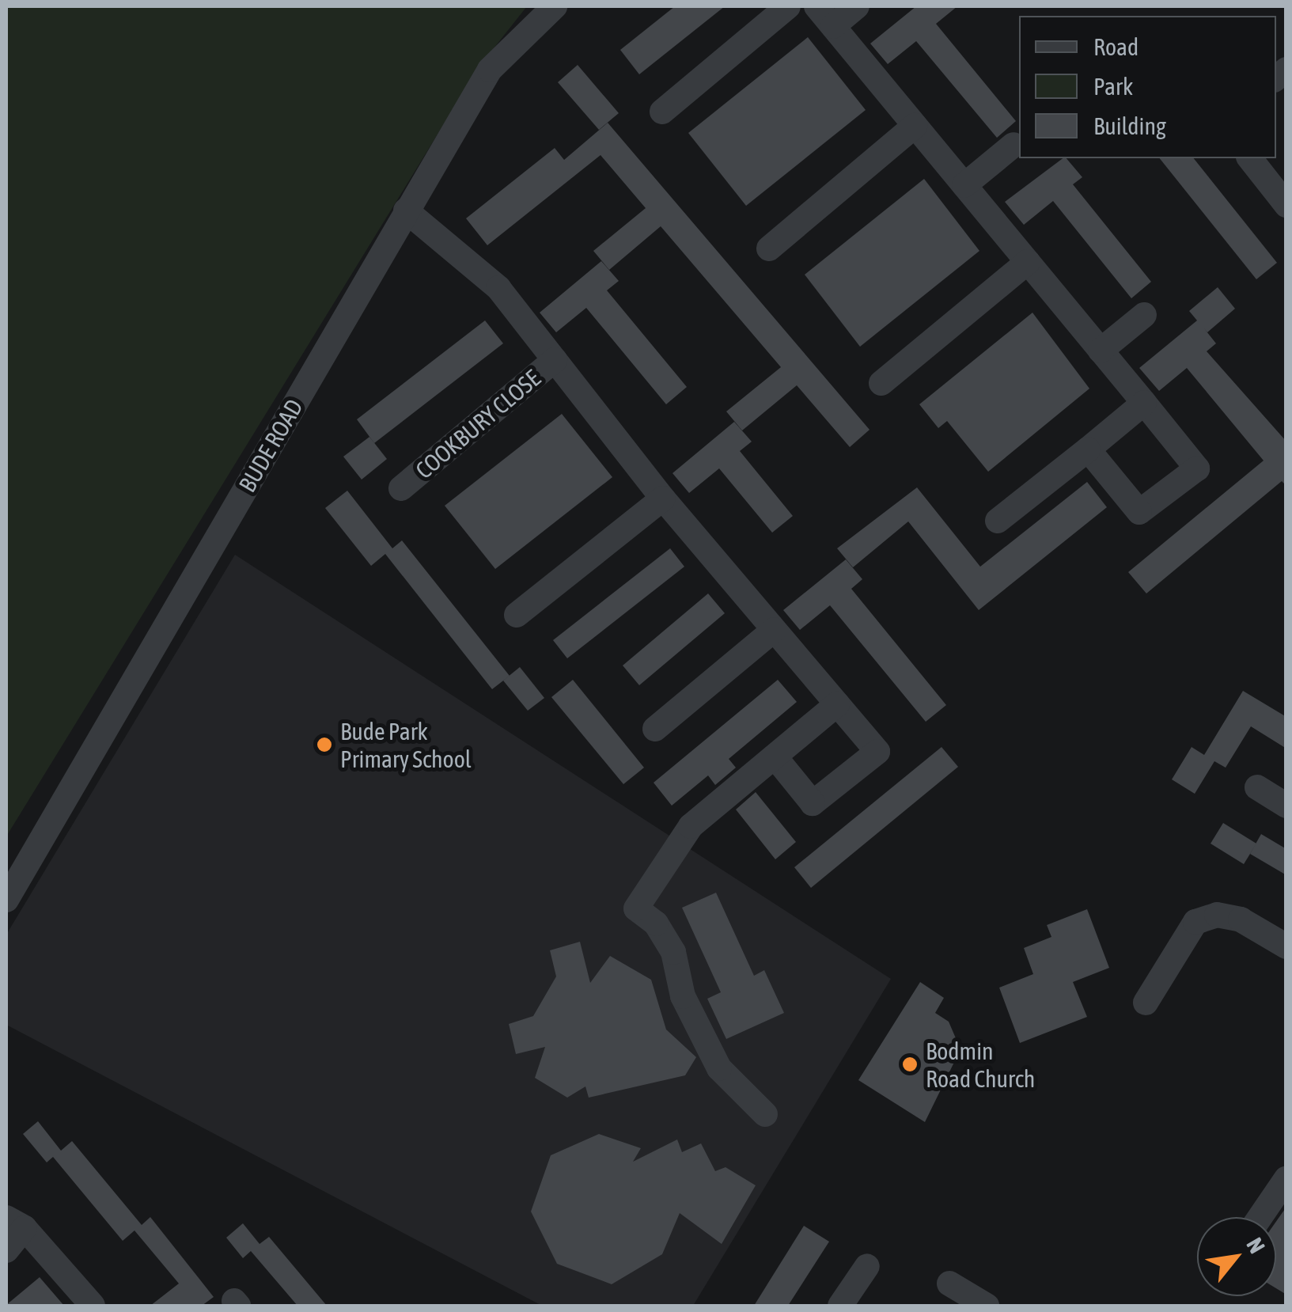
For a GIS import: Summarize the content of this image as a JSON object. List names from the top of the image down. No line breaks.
{"streets":{"street":["COOKBURY CLOSE","BUDE ROAD"]},"crossings":[["COOKBURY CLOSE","BUDE ROAD"]],"places":["Bude Park Primary School","Bodmin Road Church"],"legend":["Road","Park","Building"],"north":"top right"}
